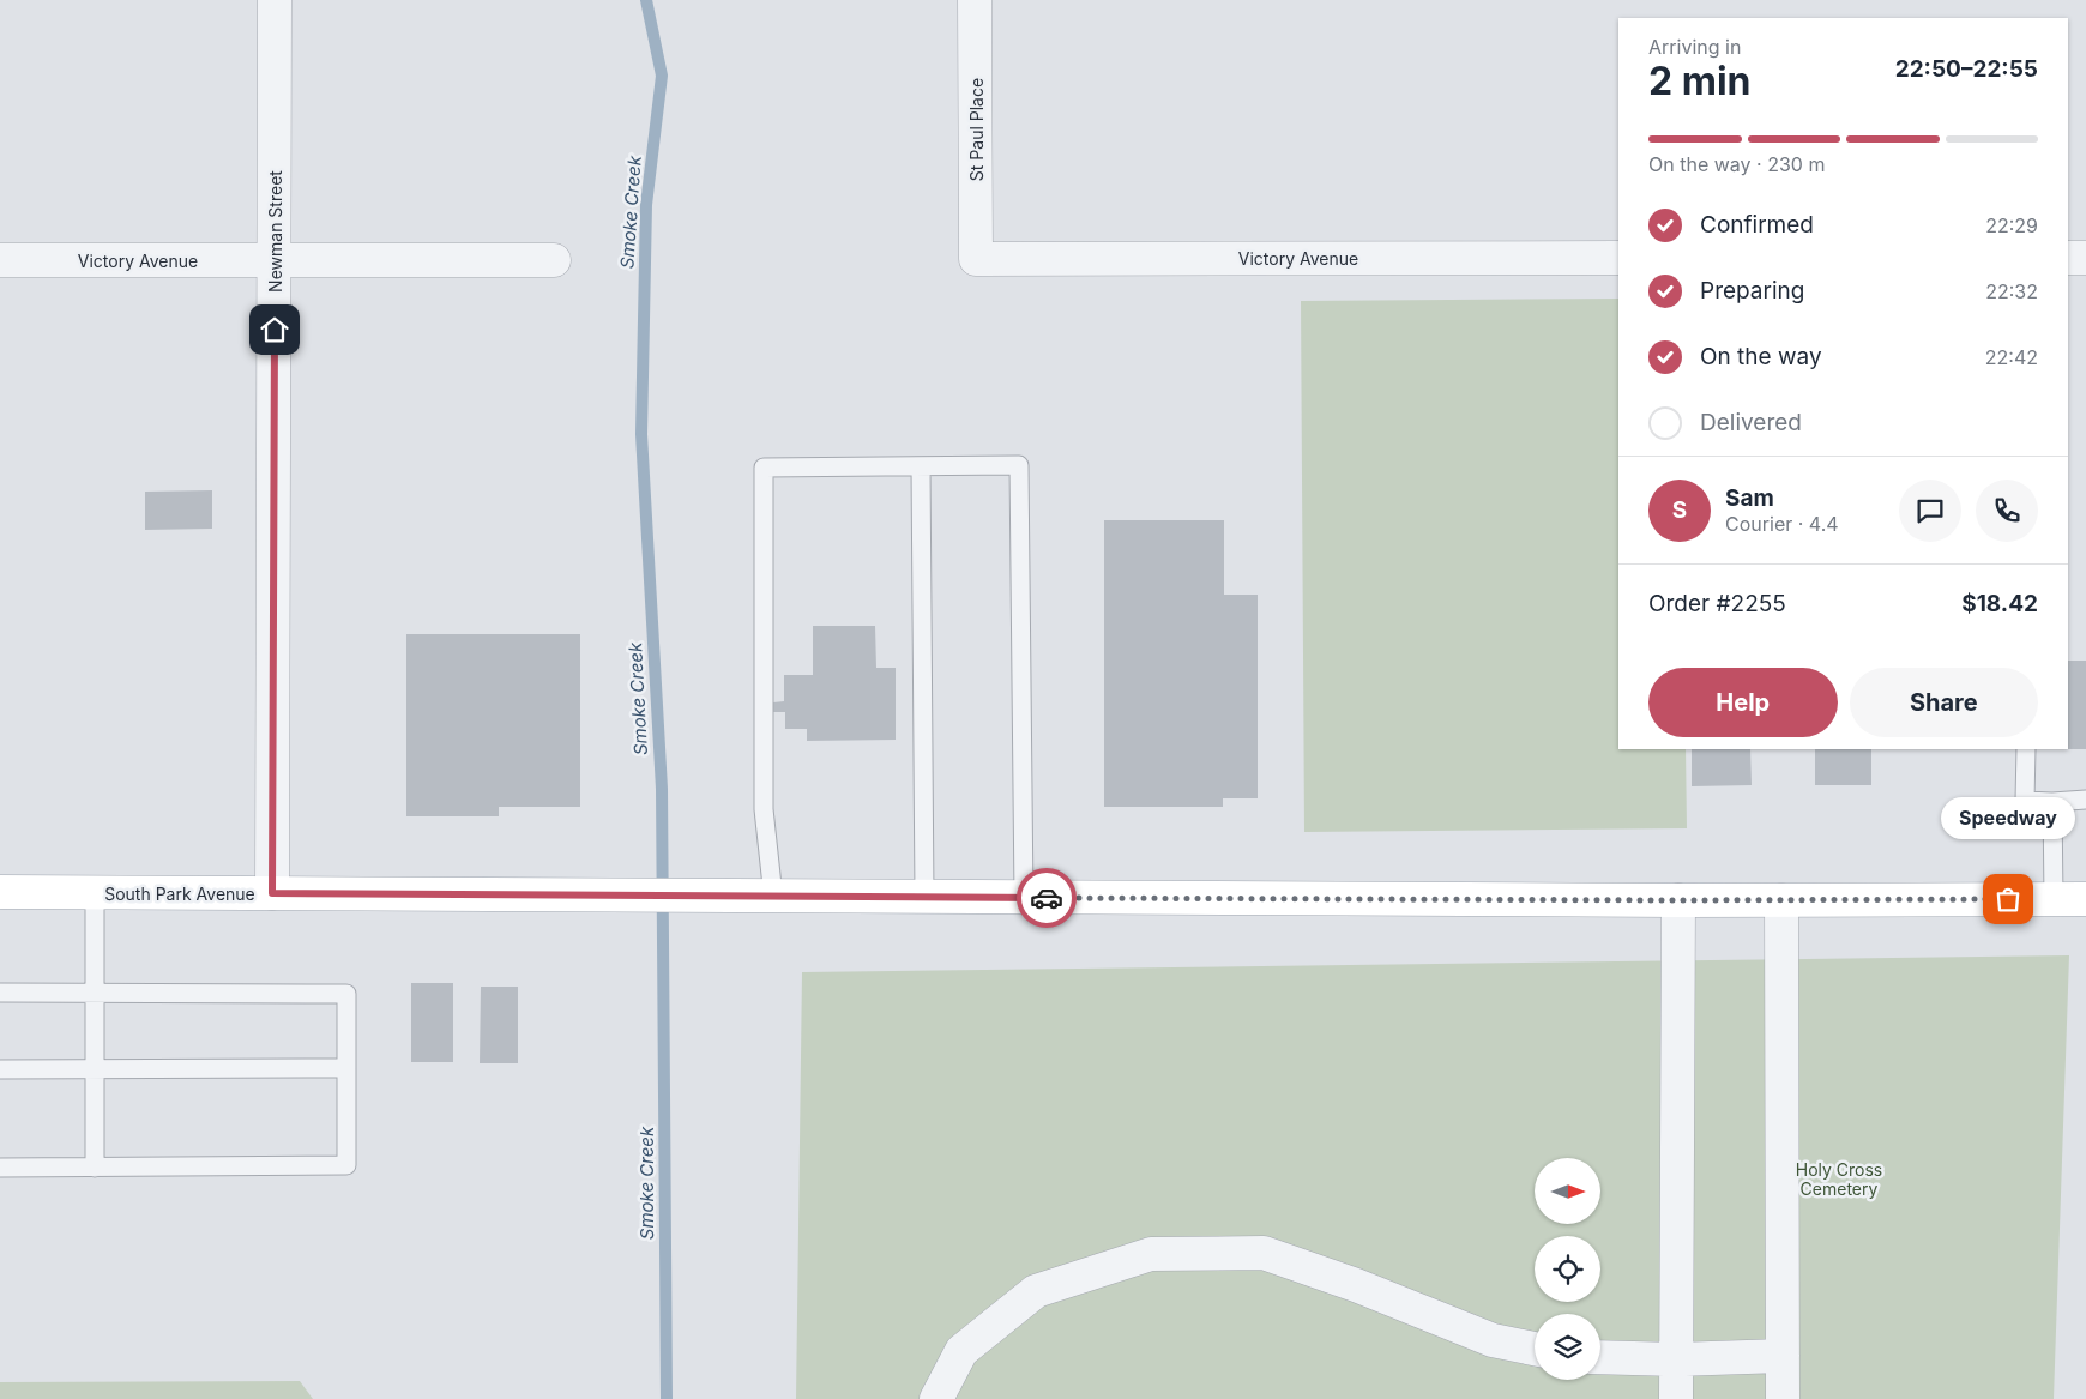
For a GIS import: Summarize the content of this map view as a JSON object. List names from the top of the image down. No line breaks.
{"streets":{"main road":["South Park Avenue"],"street":["St Paul Place","Newman Street","Victory Avenue"]},"crossings":[["St Paul Place","Victory Avenue"],["Newman Street","Victory Avenue"],["Newman Street","South Park Avenue"]],"water":["Smoke Creek"],"parks":["Holy Cross Cemetery"],"places":["Speedway"],"north":"right","page":{"heading":["2 min","Arriving in","22:50–22:55"],"panel":["Sam","Courier · 4.4","Order #2255","$18.42"],"bar":"On the way · 230 m","list":[["Confirmed","22:29"],["Preparing","22:32"],["On the way","22:42"],"Delivered"],"round":"S","buttons":["Help","Share"],"bubble":"Speedway"}}
